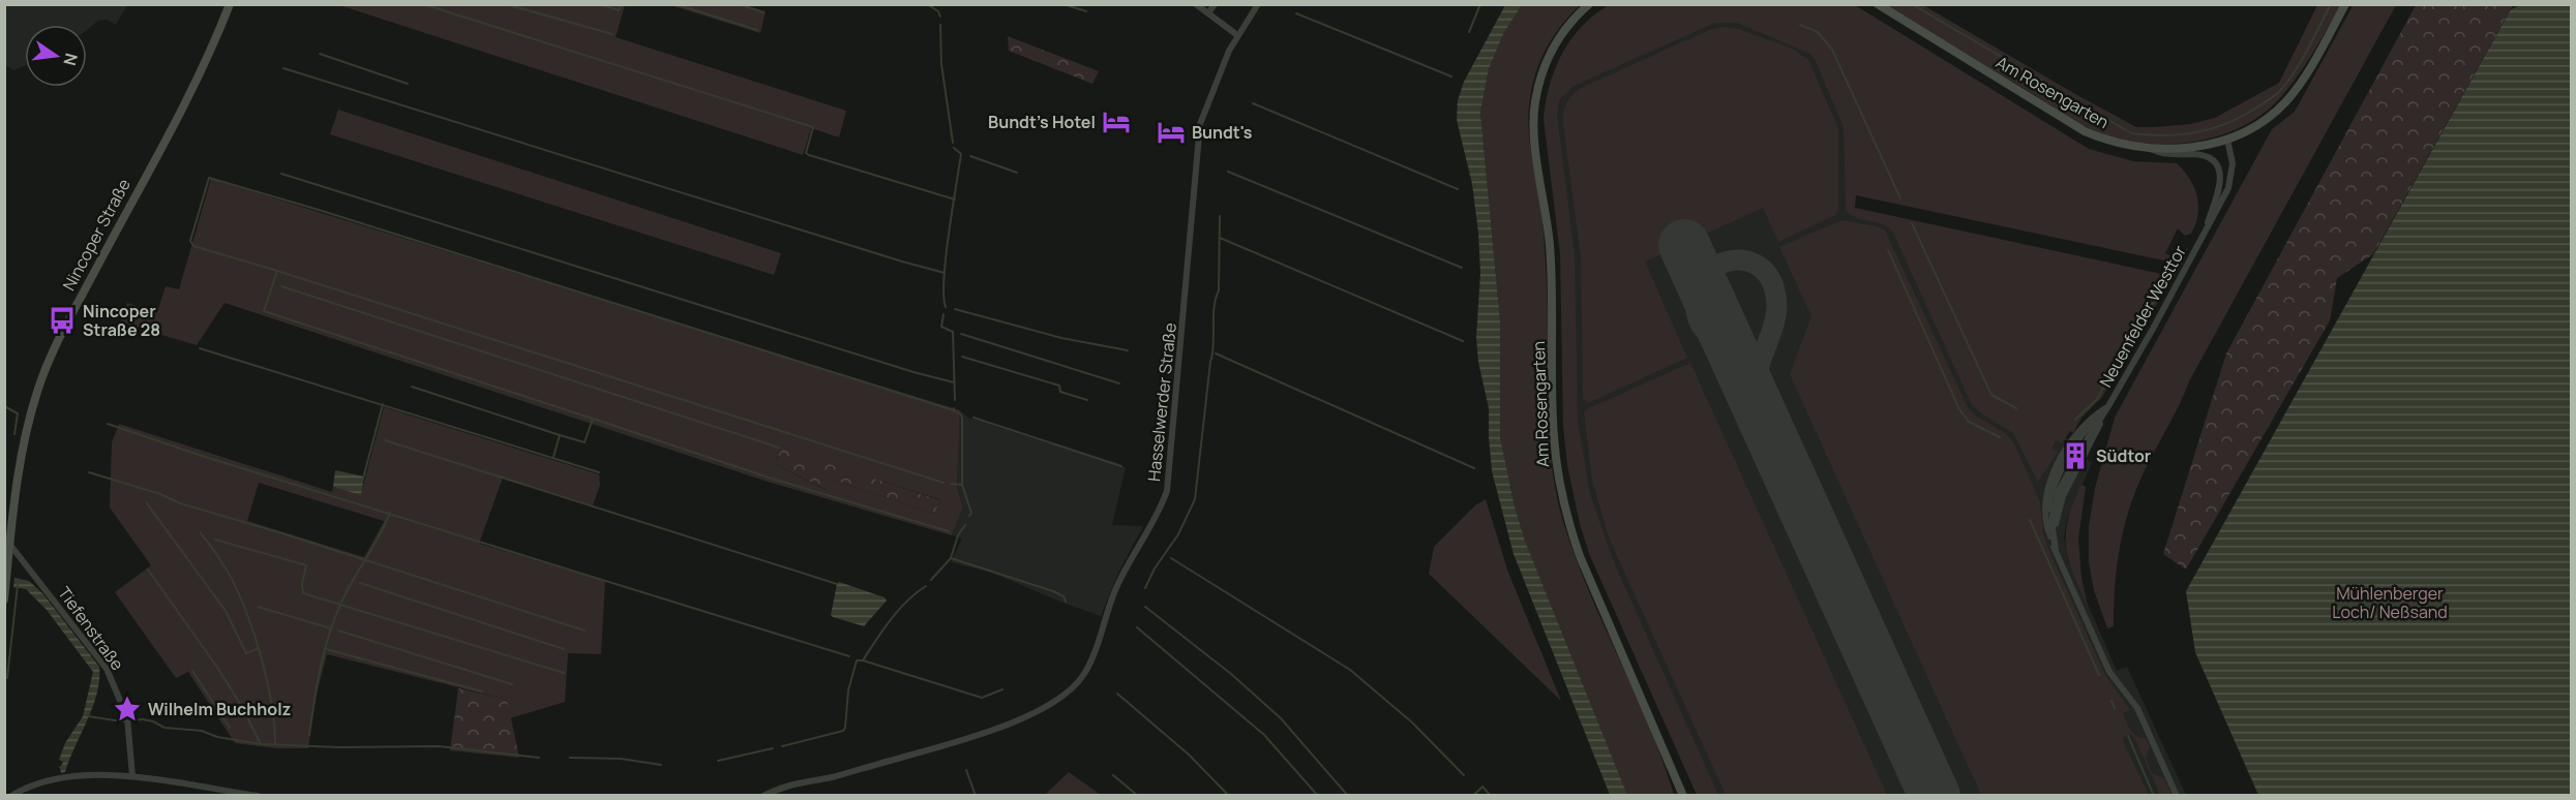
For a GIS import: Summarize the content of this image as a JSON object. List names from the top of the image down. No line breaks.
{"streets":{"main road":["Am Rosengarten","Nincoper Straße"],"street":["Neuenfelder Westtor","Hasselwerder Straße","Tiefenstraße"]},"crossings":[["Am Rosengarten","Neuenfelder Westtor"],["Nincoper Straße","Tiefenstraße"]],"parks":["Mühlenberger Loch/ Neßsand"],"places":{"hotel":["Bundt's Hotel","Bundt's"],"bus stop":["Nincoper Straße 28"],"building":["Südtor"],"place":["Wilhelm Buchholz"]},"north":"right"}
